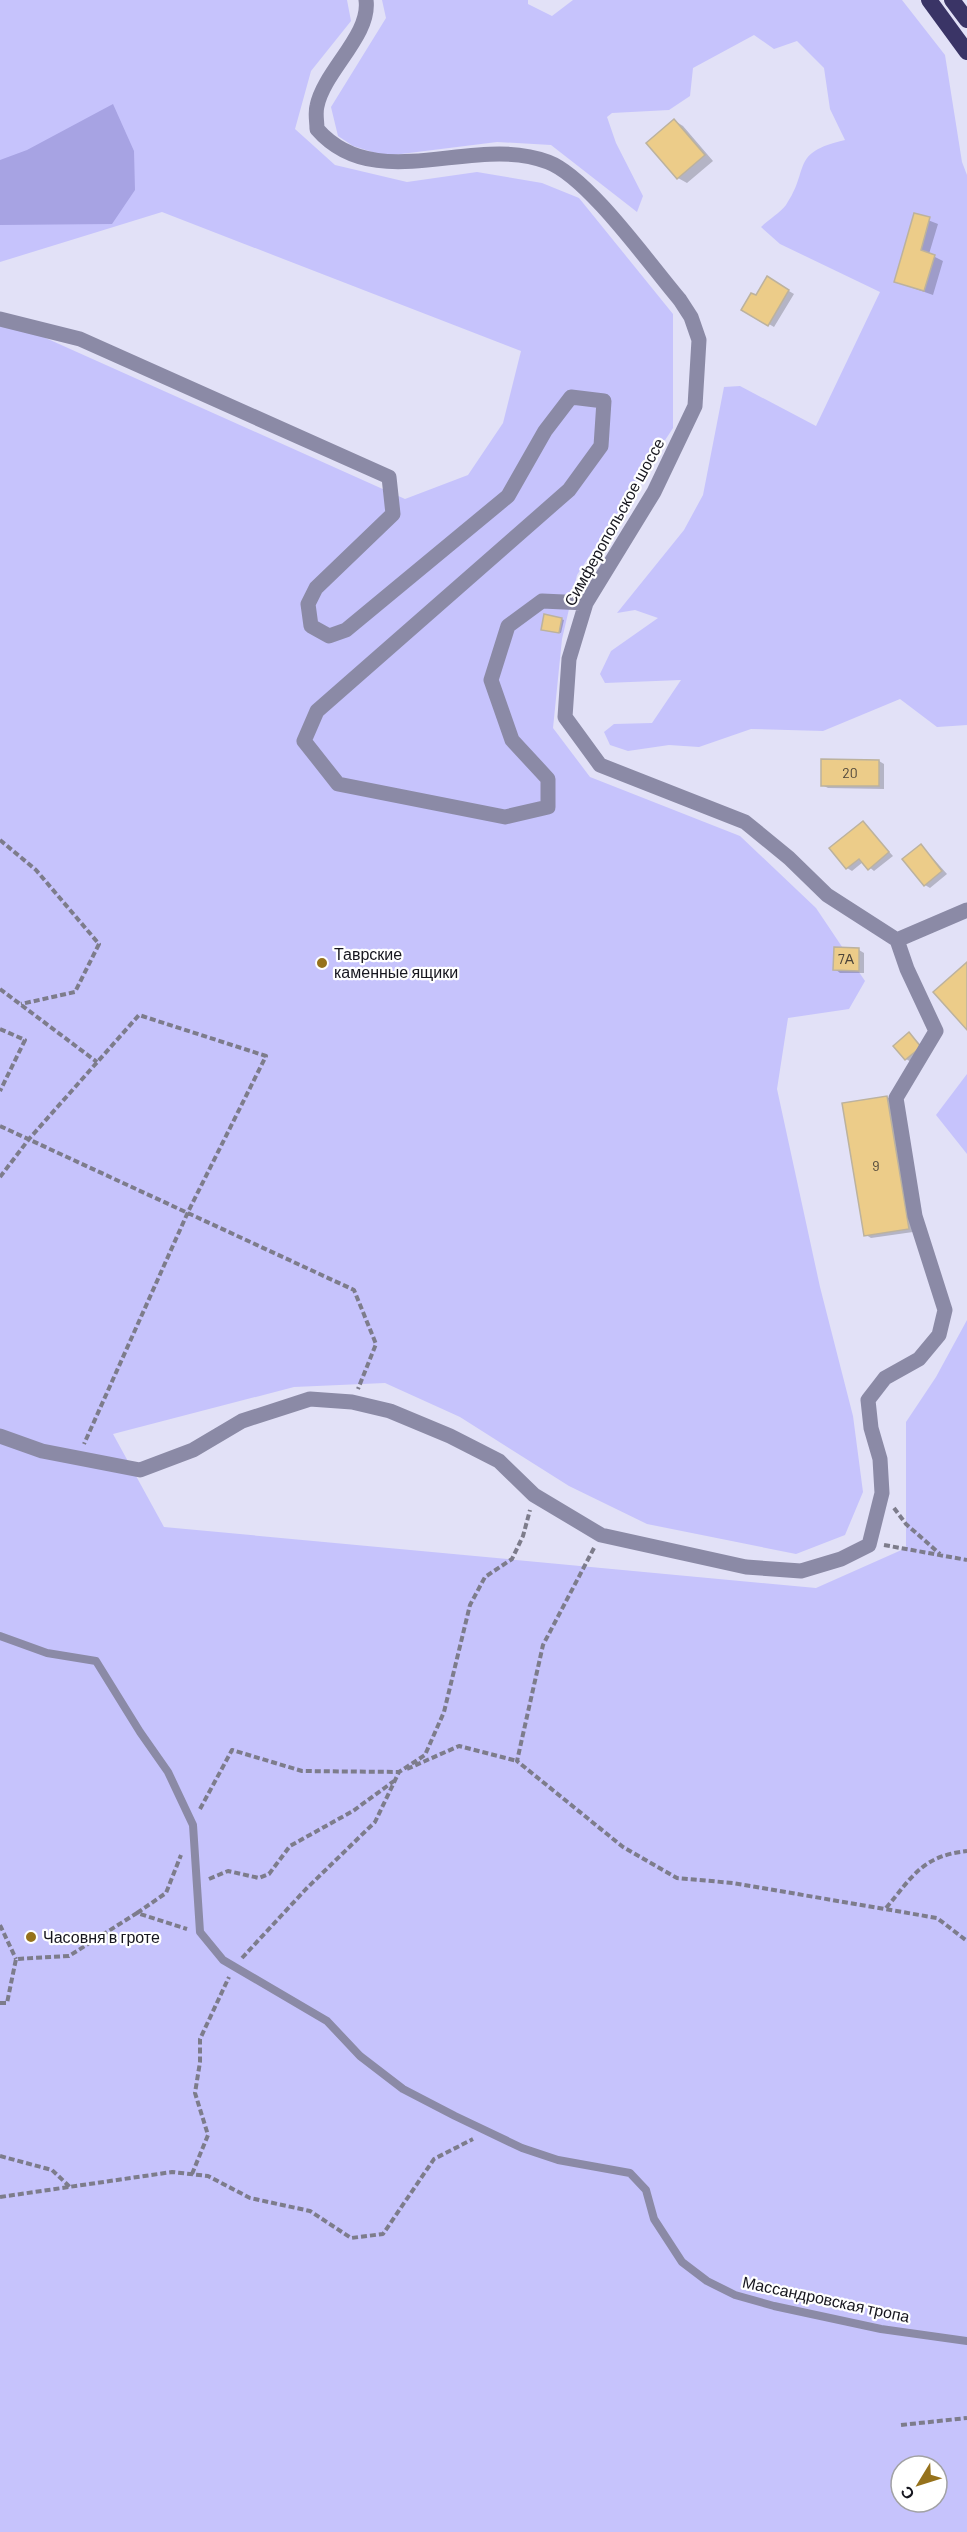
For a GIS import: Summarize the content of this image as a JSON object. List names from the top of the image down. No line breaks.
{"streets":{"street":["Симферопольское шоссе"],"lane":["Массандровская тропа"]},"places":["Таврские каменные ящики","Часовня в гроте"],"house_numbers":["20","7А","9"],"north":"bottom left"}
